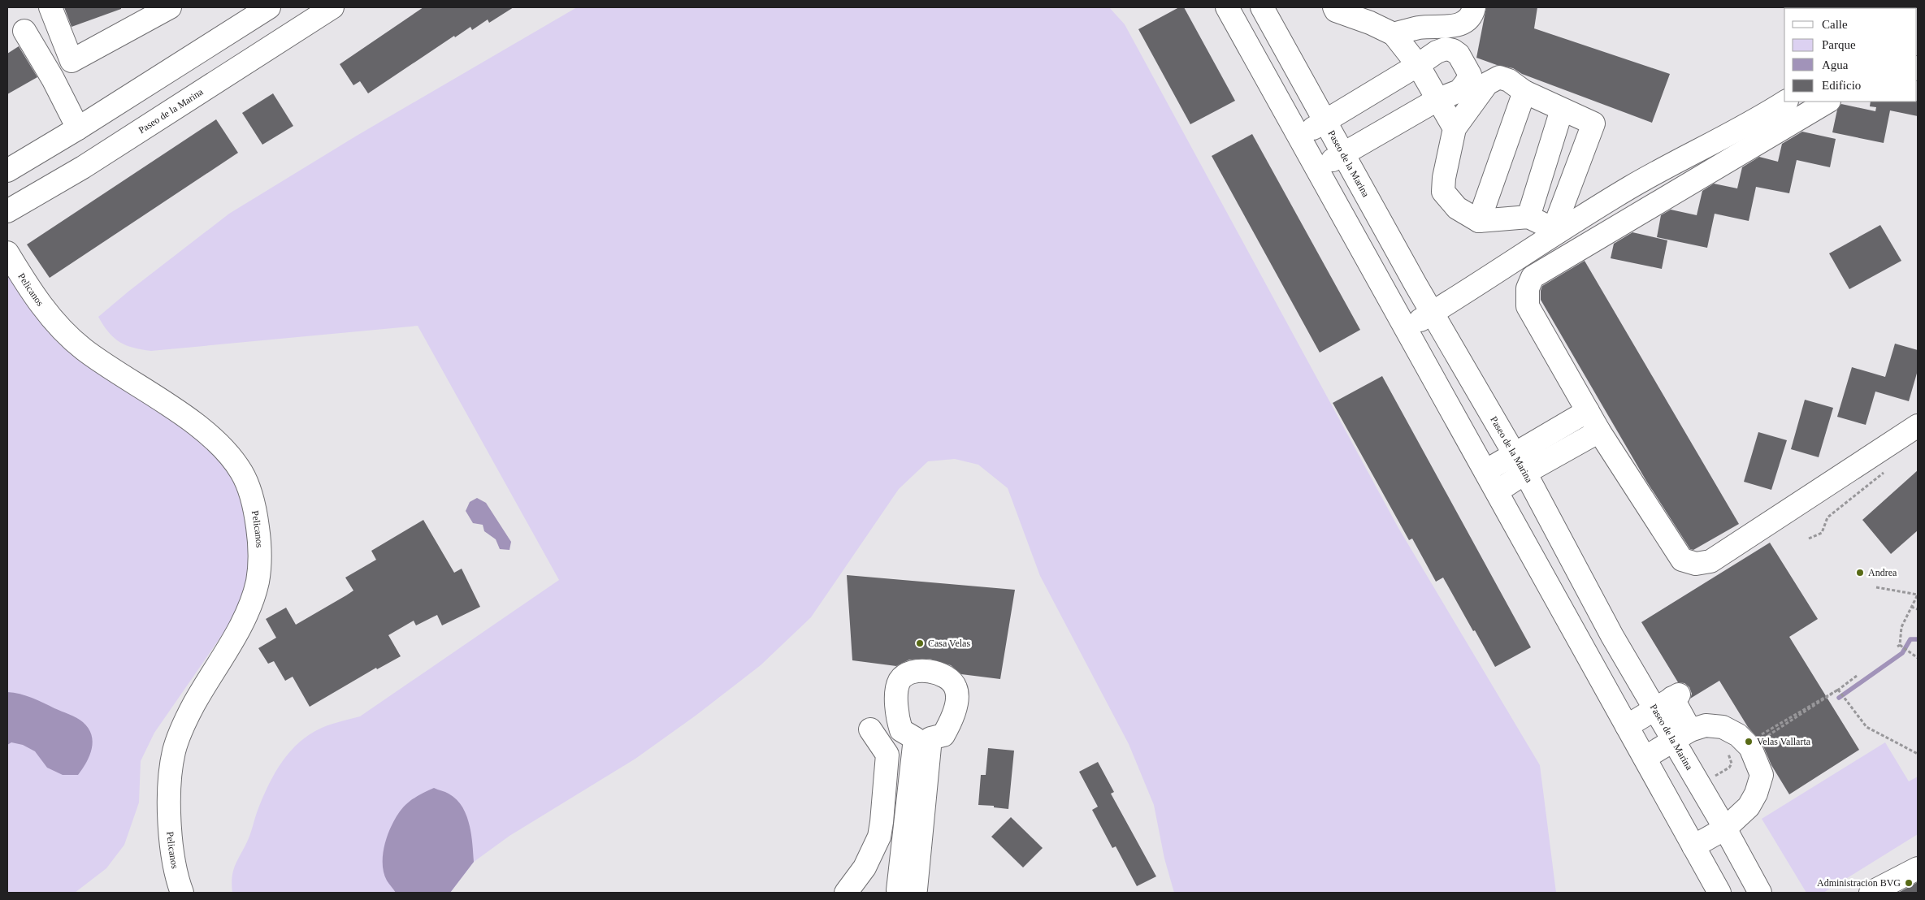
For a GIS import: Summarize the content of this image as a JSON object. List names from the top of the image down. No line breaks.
{"streets":{"street":["Paseo de la Marina","Pelicanos"]},"places":["Andrea","Casa Velas","Velas Vallarta","Administracion BVG"],"legend":["Calle","Parque","Agua","Edificio"]}
